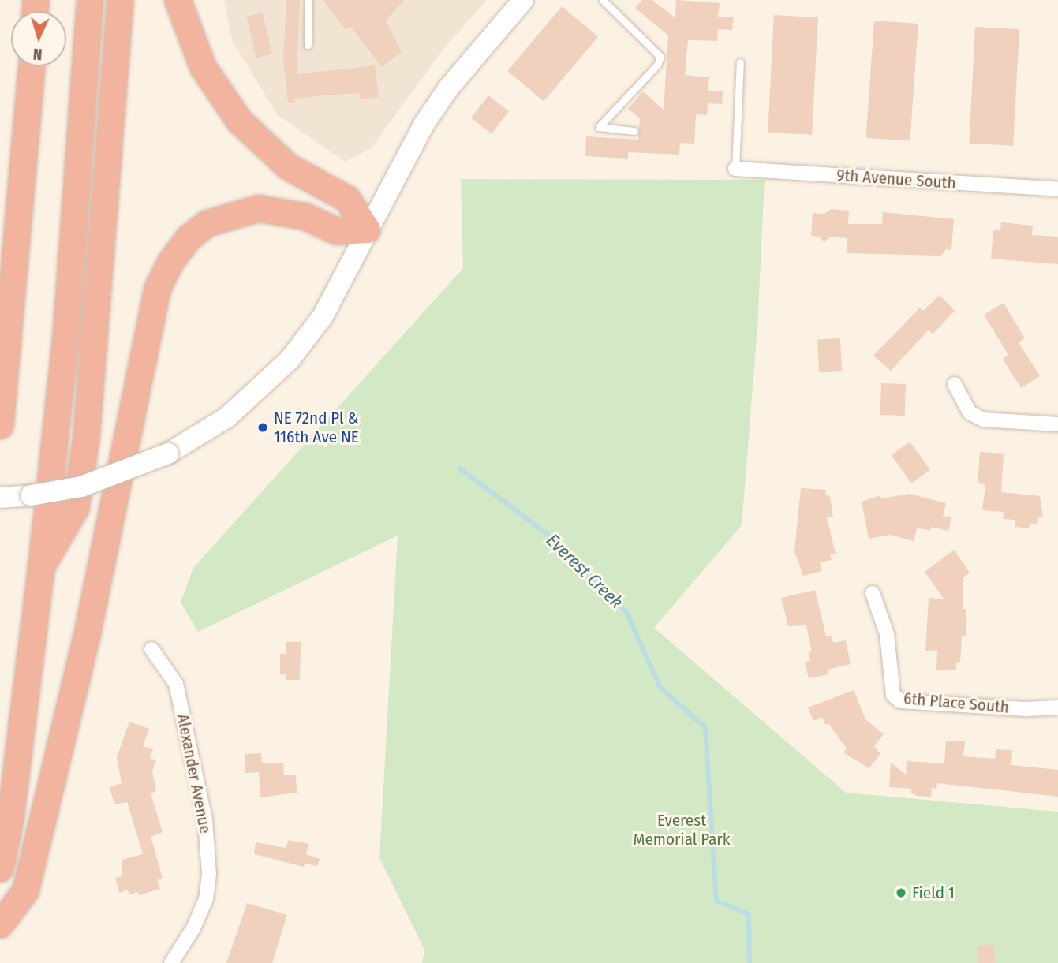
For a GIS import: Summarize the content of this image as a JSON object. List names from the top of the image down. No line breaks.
{"streets":{"street":["9th Avenue South","6th Place South","Alexander Avenue"]},"water":["Everest Creek"],"parks":["Everest Memorial Park"],"places":["NE 72nd Pl & 116th Ave NE","Field 1"],"north":"bottom"}
